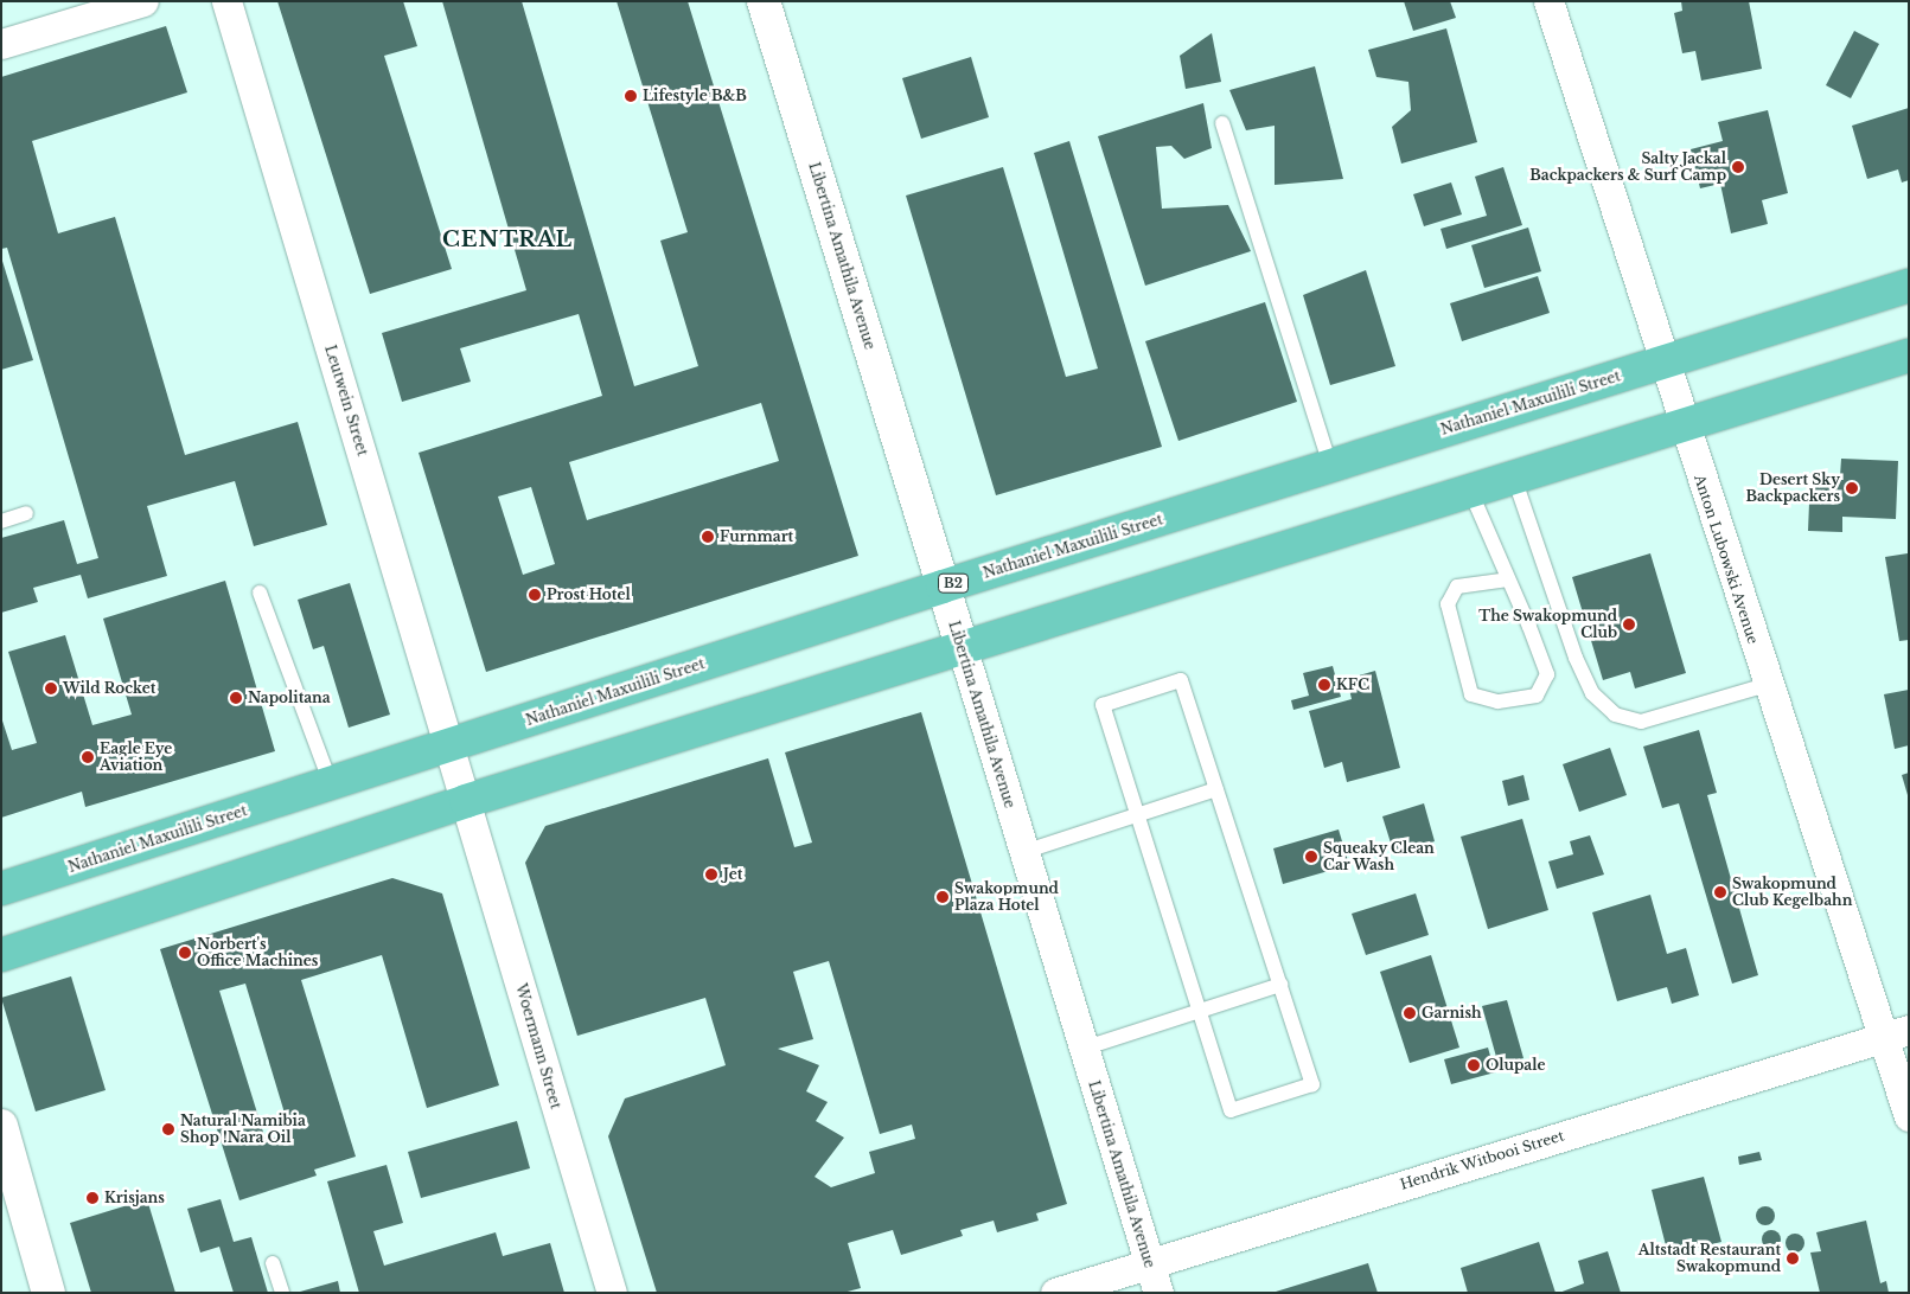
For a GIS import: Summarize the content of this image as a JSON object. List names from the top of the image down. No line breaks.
{"streets":{"highway":["Nathaniel Maxuilili Street","B2"],"street":["Libertina Amathila Avenue","Leutwein Street","Anton Lubowski Avenue","Woermann Street","Hendrik Witbooi Street"]},"crossings":[["Libertina Amathila Avenue","Nathaniel Maxuilili Street"],["Libertina Amathila Avenue","Hendrik Witbooi Street"],["Leutwein Street","Nathaniel Maxuilili Street"],["Leutwein Street","Woermann Street"],["Nathaniel Maxuilili Street","Anton Lubowski Avenue"],["Anton Lubowski Avenue","Hendrik Witbooi Street"]],"districts":["CENTRAL"],"places":["Lifestyle B&B","Salty Jackal Backpackers & Surf Camp","Desert Sky Backpackers","Furnmart","Prost Hotel","The Swakopmund Club","KFC","Wild Rocket","Napolitana","Eagle Eye Aviation","Squeaky Clean Car Wash","Jet","Swakopmund Club Kegelbahn","Swakopmund Plaza Hotel","Norbert's Office Machines","Garnish","Olupale","Natural Namibia Shop !Nara Oil","Krisjans","Altstadt Restaurant Swakopmund"]}
